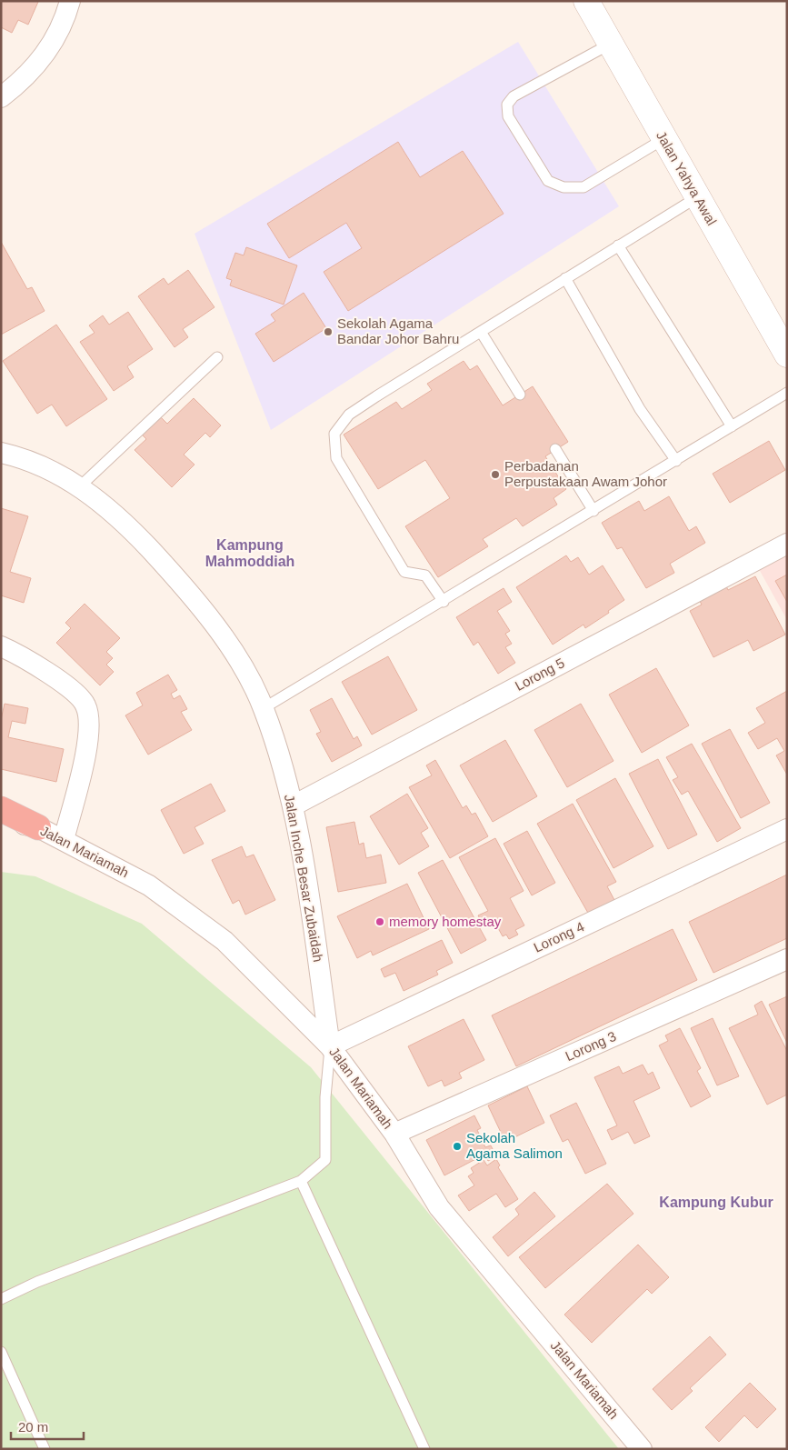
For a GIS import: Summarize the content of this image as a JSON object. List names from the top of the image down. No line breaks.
{"streets":{"main road":["Jalan Yahya Awal"],"street":["Lorong 5","Jalan Mariamah","Jalan Inche Besar Zubaidah","Lorong 4","Lorong 3"]},"crossings":[["Lorong 5","Jalan Inche Besar Zubaidah"],["Jalan Mariamah","Jalan Inche Besar Zubaidah"],["Jalan Mariamah","Lorong 4"],["Jalan Mariamah","Lorong 3"],["Jalan Inche Besar Zubaidah","Lorong 4"]],"districts":["Kampung Mahmoddiah","Kampung Kubur"],"places":["Sekolah Agama Bandar Johor Bahru","Perbadanan Perpustakaan Awam Johor","memory homestay","Sekolah Agama Salimon"],"scale_bar":"20 m"}
